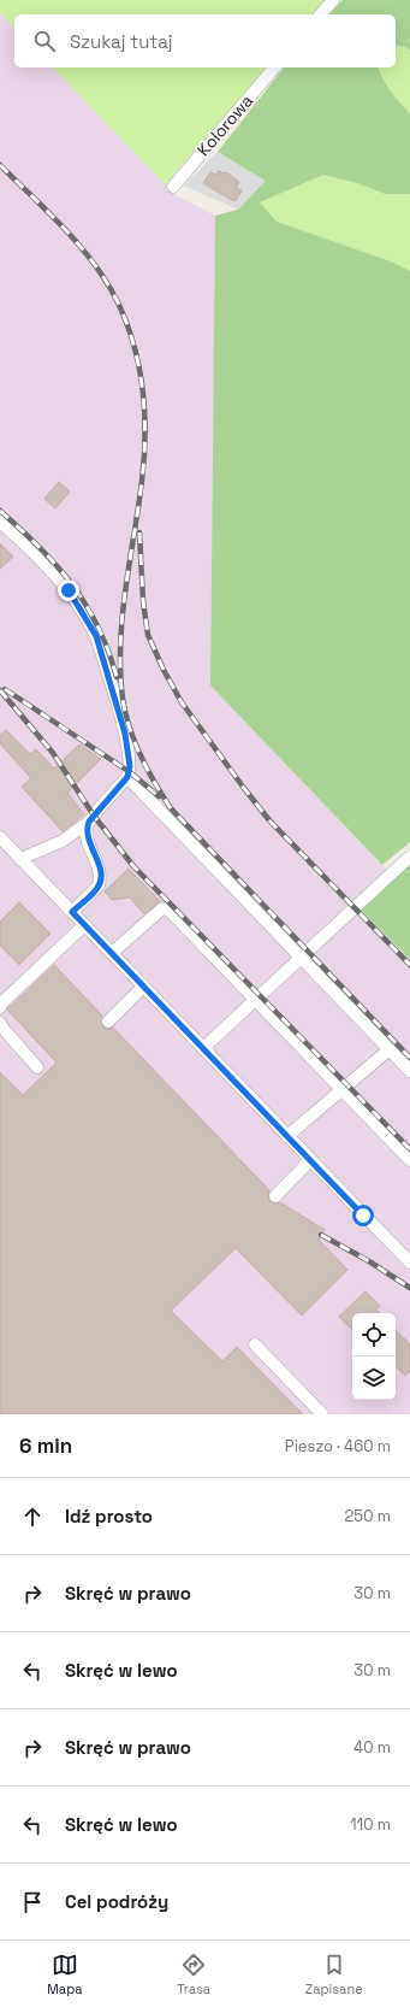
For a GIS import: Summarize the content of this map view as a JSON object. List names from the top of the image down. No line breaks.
{"streets":{"street":["Kolorowa"]},"page":{"search":"Szukaj tutaj","heading":["6 min","Pieszo · 460 m"],"list":[["Idź prosto","250 m"],["Skręć w prawo","30 m"],["Skręć w lewo","30 m"],["Skręć w prawo","40 m"],["Skręć w lewo","110 m"],"Cel podróży"],"nav":["Mapa","Trasa","Zapisane"]}}
